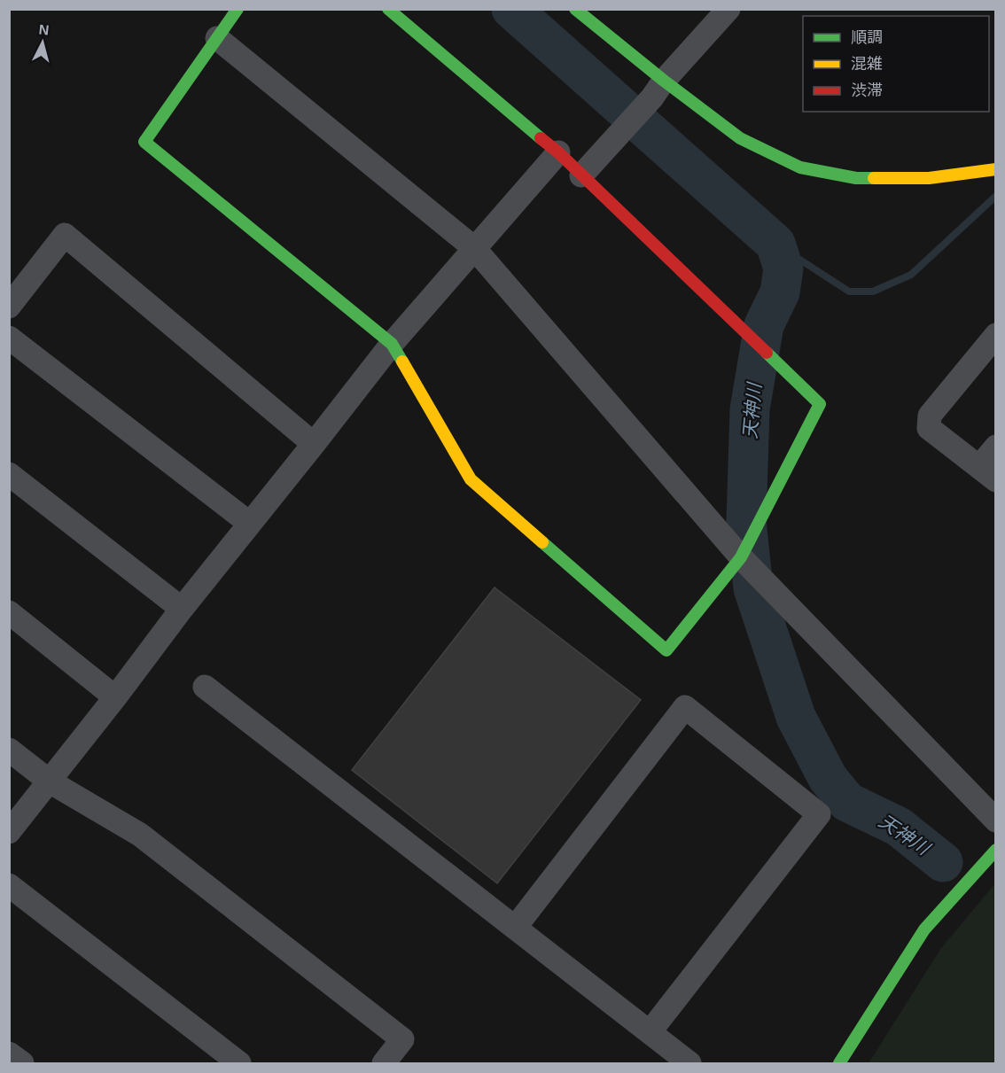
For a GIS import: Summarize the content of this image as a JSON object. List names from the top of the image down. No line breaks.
{"water":["天神川"],"legend":["順調","混雑","渋滞"],"north":"top"}
